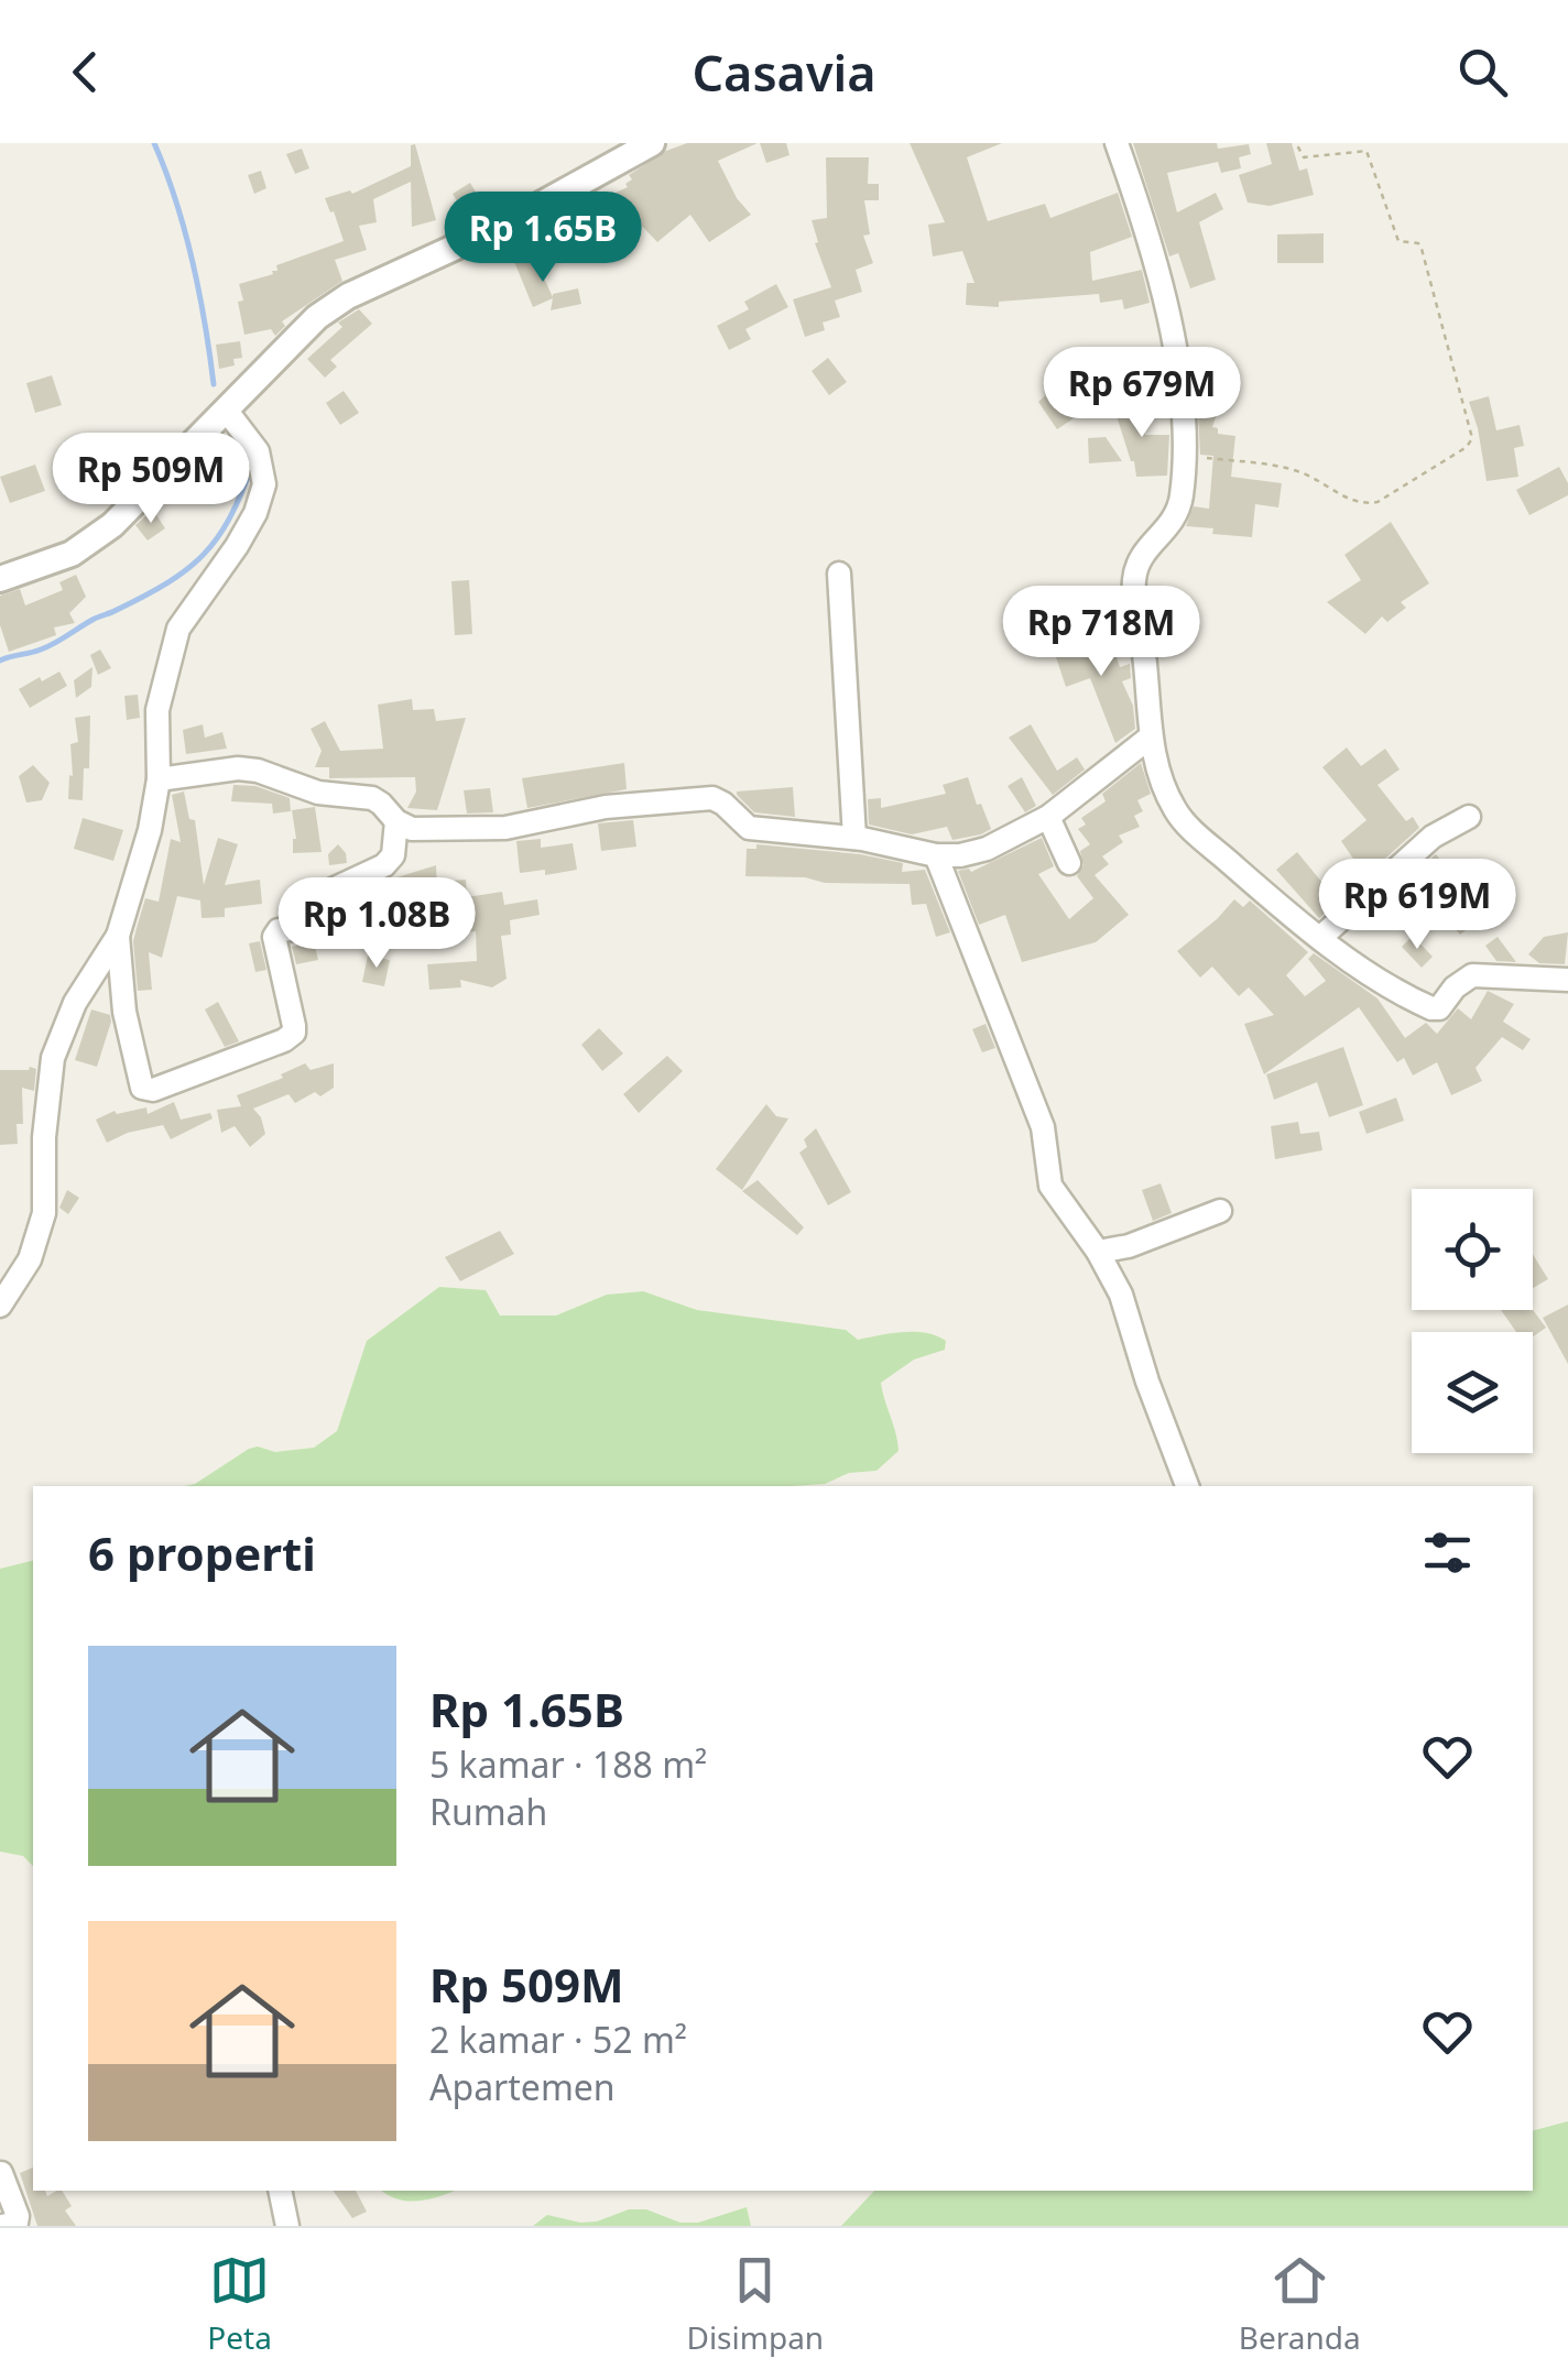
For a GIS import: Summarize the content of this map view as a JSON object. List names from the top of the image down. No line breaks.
{"page":{"header":"Casavia","price":["Rp 1.65B","Rp 679M","Rp 509M","Rp 718M","Rp 619M","Rp 1.08B"],"heading":"6 properti","list":[{"name":"Rp 1.65B","note":"5 kamar · 188 m² · Rumah"},{"name":"Rp 509M","note":"2 kamar · 52 m² · Apartemen"}],"tabs":["Peta","Disimpan","Beranda"]}}
